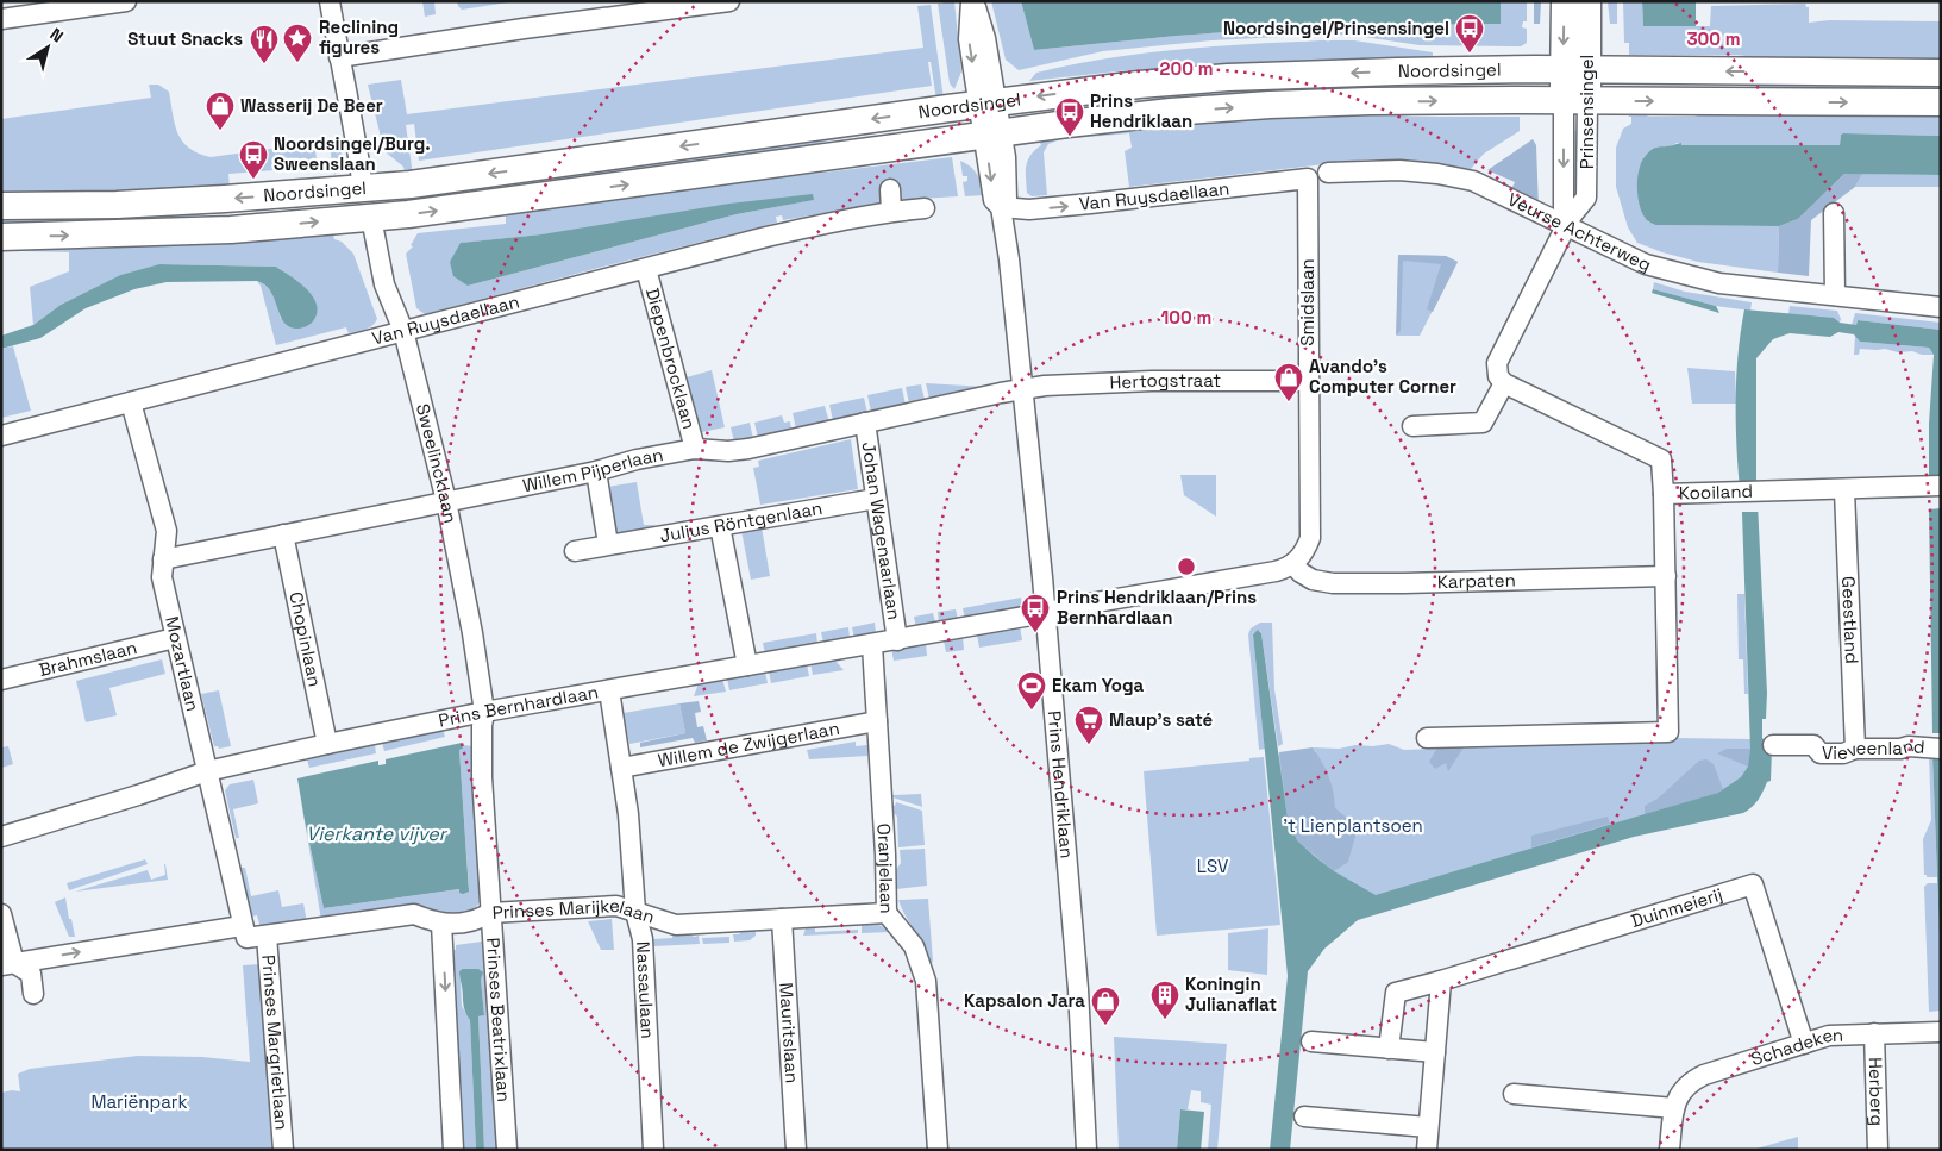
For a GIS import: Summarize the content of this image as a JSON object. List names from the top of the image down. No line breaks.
{"streets":{"main road":["Noordsingel","Prinsensingel"],"street":["Van Ruysdaellaan","Veurse Achterweg","Smidslaan","Diepenbrocklaan","Hertogstraat","Sweelincklaan","Willem Pijperlaan","Kooiland","Julius Röntgenlaan","Johan Wagenaarlaan","Karpaten","Geestland","Chopinlaan","Brahmslaan","Mozartlaan","Prins Bernhardlaan","Willem de Zwijgerlaan","Vieveenland","Prins Hendriklaan","Oranjelaan","Duinmeierij","Prinses Marijkelaan","Nassaulaan","Prinses Beatrixlaan","Mauritslaan","Prinses Margrietlaan","Schadeken","Herberg"]},"crossings":[["Noordsingel","Prinsensingel"],["Noordsingel","Sweelincklaan"],["Noordsingel","Prins Hendriklaan"],["Prinsensingel","Veurse Achterweg"],["Van Ruysdaellaan","Smidslaan"],["Van Ruysdaellaan","Diepenbrocklaan"],["Van Ruysdaellaan","Sweelincklaan"],["Van Ruysdaellaan","Mozartlaan"],["Van Ruysdaellaan","Prins Hendriklaan"],["Smidslaan","Hertogstraat"],["Smidslaan","Karpaten"],["Smidslaan","Prins Bernhardlaan"],["Diepenbrocklaan","Willem Pijperlaan"],["Hertogstraat","Willem Pijperlaan"],["Hertogstraat","Prins Hendriklaan"],["Sweelincklaan","Willem Pijperlaan"],["Sweelincklaan","Prins Bernhardlaan"],["Sweelincklaan","Prinses Beatrixlaan"],["Willem Pijperlaan","Johan Wagenaarlaan"],["Willem Pijperlaan","Chopinlaan"],["Willem Pijperlaan","Mozartlaan"],["Willem Pijperlaan","Prins Hendriklaan"],["Kooiland","Geestland"],["Julius Röntgenlaan","Johan Wagenaarlaan"],["Johan Wagenaarlaan","Prins Bernhardlaan"],["Karpaten","Prins Bernhardlaan"],["Geestland","Vieveenland"],["Chopinlaan","Prins Bernhardlaan"],["Brahmslaan","Mozartlaan"],["Mozartlaan","Prins Bernhardlaan"],["Prins Bernhardlaan","Prins Hendriklaan"],["Prins Bernhardlaan","Oranjelaan"],["Prins Bernhardlaan","Nassaulaan"],["Prins Bernhardlaan","Prinses Beatrixlaan"],["Willem de Zwijgerlaan","Oranjelaan"],["Willem de Zwijgerlaan","Nassaulaan"],["Oranjelaan","Prinses Marijkelaan"],["Duinmeierij","Schadeken"],["Prinses Marijkelaan","Nassaulaan"],["Prinses Marijkelaan","Prinses Beatrixlaan"],["Prinses Marijkelaan","Mauritslaan"],["Prinses Marijkelaan","Prinses Margrietlaan"],["Schadeken","Herberg"]],"water":["Vierkante vijver"],"parks":["'t Lienplantsoen","LSV","Mariënpark"],"places":{"bus stop":["Noordsingel/Prinsensingel","Prins Hendriklaan","Noordsingel/Burg. Sweenslaan","Prins Hendriklaan/Prins Bernhardlaan"],"place":["Reclining figures"],"restaurant":["Stuut Snacks"],"shop":["Wasserij De Beer","Avando's Computer Corner","Kapsalon Jara"],"sports":["Ekam Yoga"],"supermarket":["Maup's saté"],"building":["Koningin Julianaflat"]},"north":"top right","rings":["300 m","200 m","100 m"]}
